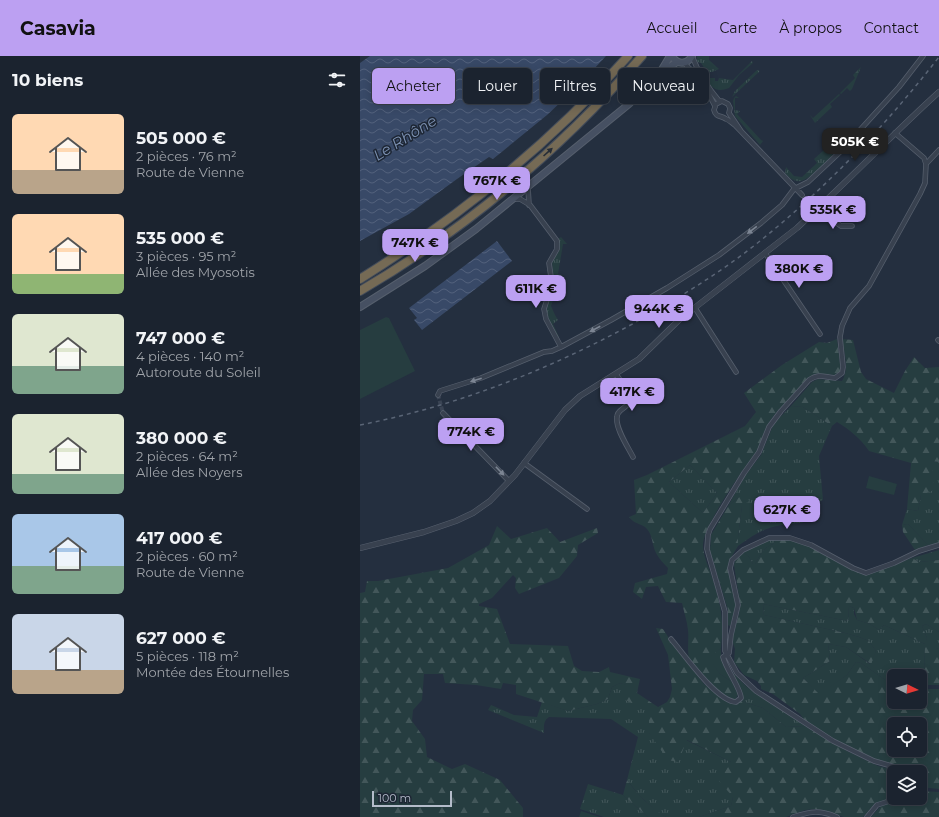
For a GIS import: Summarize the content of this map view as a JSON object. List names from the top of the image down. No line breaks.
{"water":["Le Rhône"],"scale_bar":"100 m","north":"right","page":{"header":"Casavia","nav":["Accueil","Carte","À propos","Contact"],"heading":"10 biens","chip":["Acheter","Louer","Filtres","Nouveau"],"list":[{"name":"505 000 €","note":"2 pièces · 76 m² · Route de Vienne"},{"name":"535 000 €","note":"3 pièces · 95 m² · Allée des Myosotis"},{"name":"747 000 €","note":"4 pièces · 140 m² · Autoroute du Soleil"},{"name":"380 000 €","note":"2 pièces · 64 m² · Allée des Noyers"},{"name":"417 000 €","note":"2 pièces · 60 m² · Route de Vienne"},{"name":"627 000 €","note":"5 pièces · 118 m² · Montée des Étournelles"}],"price":["505K €","767K €","535K €","747K €","380K €","611K €","944K €","417K €","774K €","627K €"],"scale":"100 m"}}
